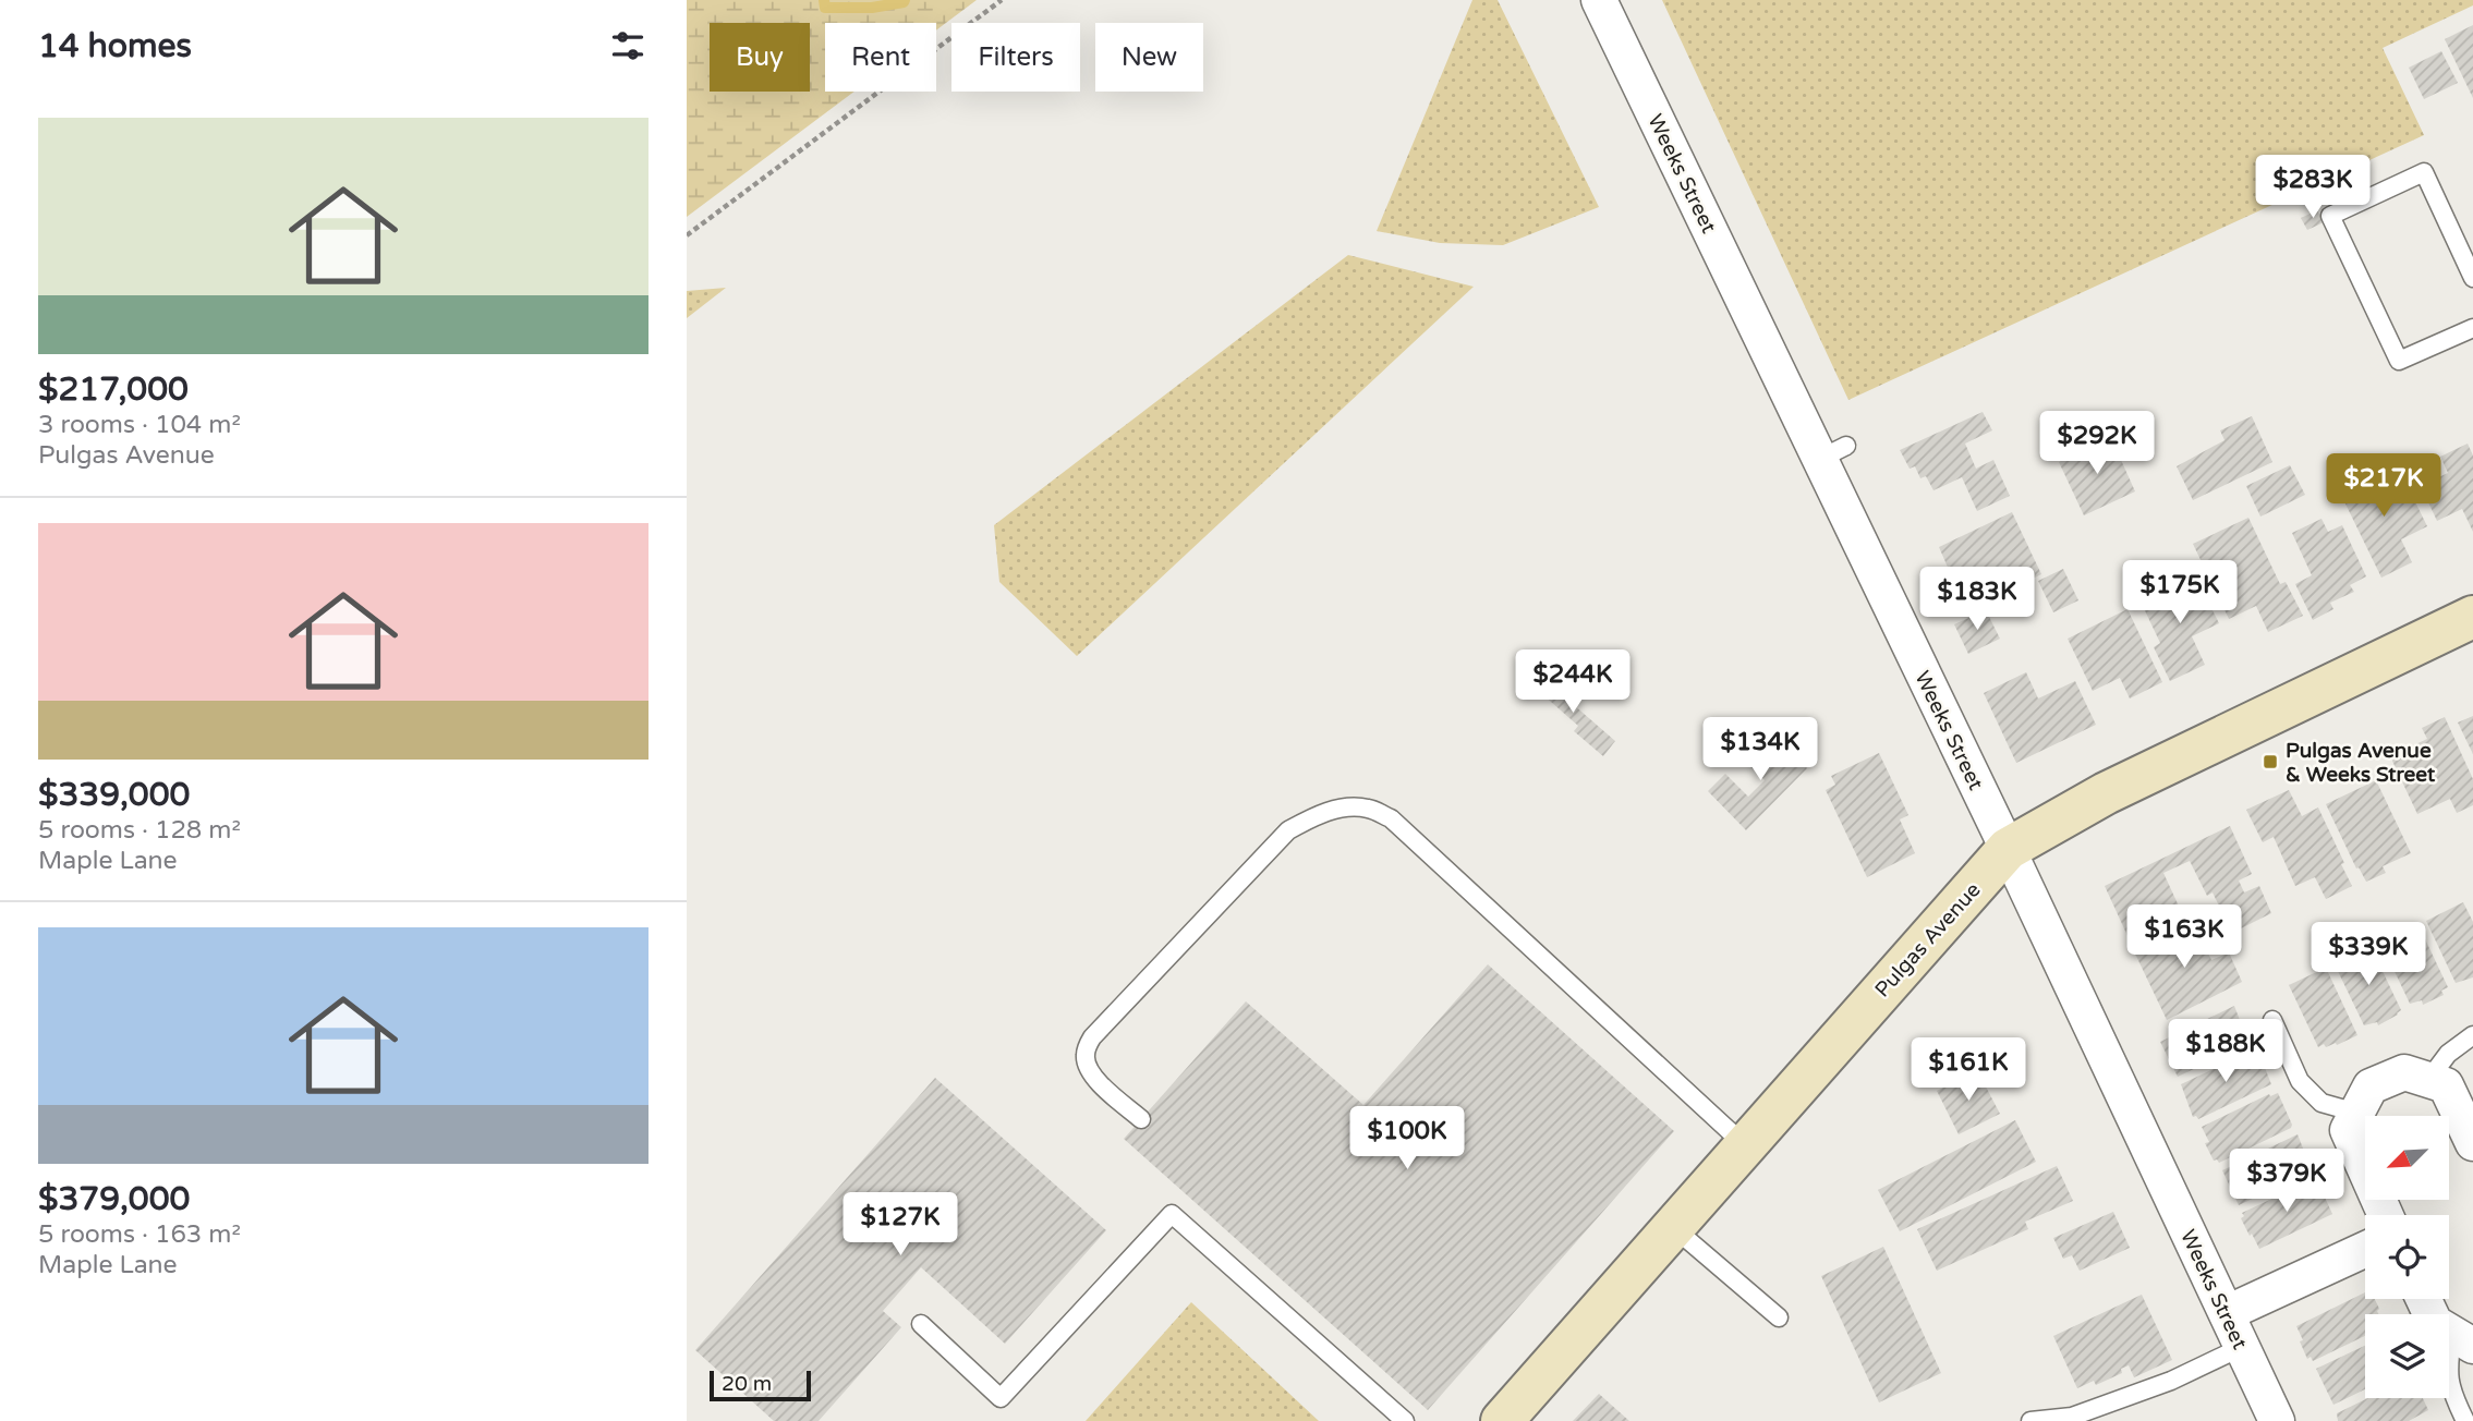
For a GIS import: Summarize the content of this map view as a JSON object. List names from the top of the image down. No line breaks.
{"streets":{"street":["Weeks Street","Pulgas Avenue"]},"crossings":[["Weeks Street","Pulgas Avenue"]],"places":{"transit":["Pulgas Avenue & Weeks Street"]},"scale_bar":"20 m","north":"bottom left","page":{"heading":"14 homes","chip":["Buy","Rent","Filters","New"],"list":[{"name":"$217,000","note":"3 rooms · 104 m² · Pulgas Avenue"},{"name":"$339,000","note":"5 rooms · 128 m² · Maple Lane"},{"name":"$379,000","note":"5 rooms · 163 m² · Maple Lane"}],"price":["$283K","$292K","$217K","$175K","$183K","$244K","$134K","$163K","$339K","$188K","$161K","$100K","$379K","$127K"],"scale":"20 m"}}
